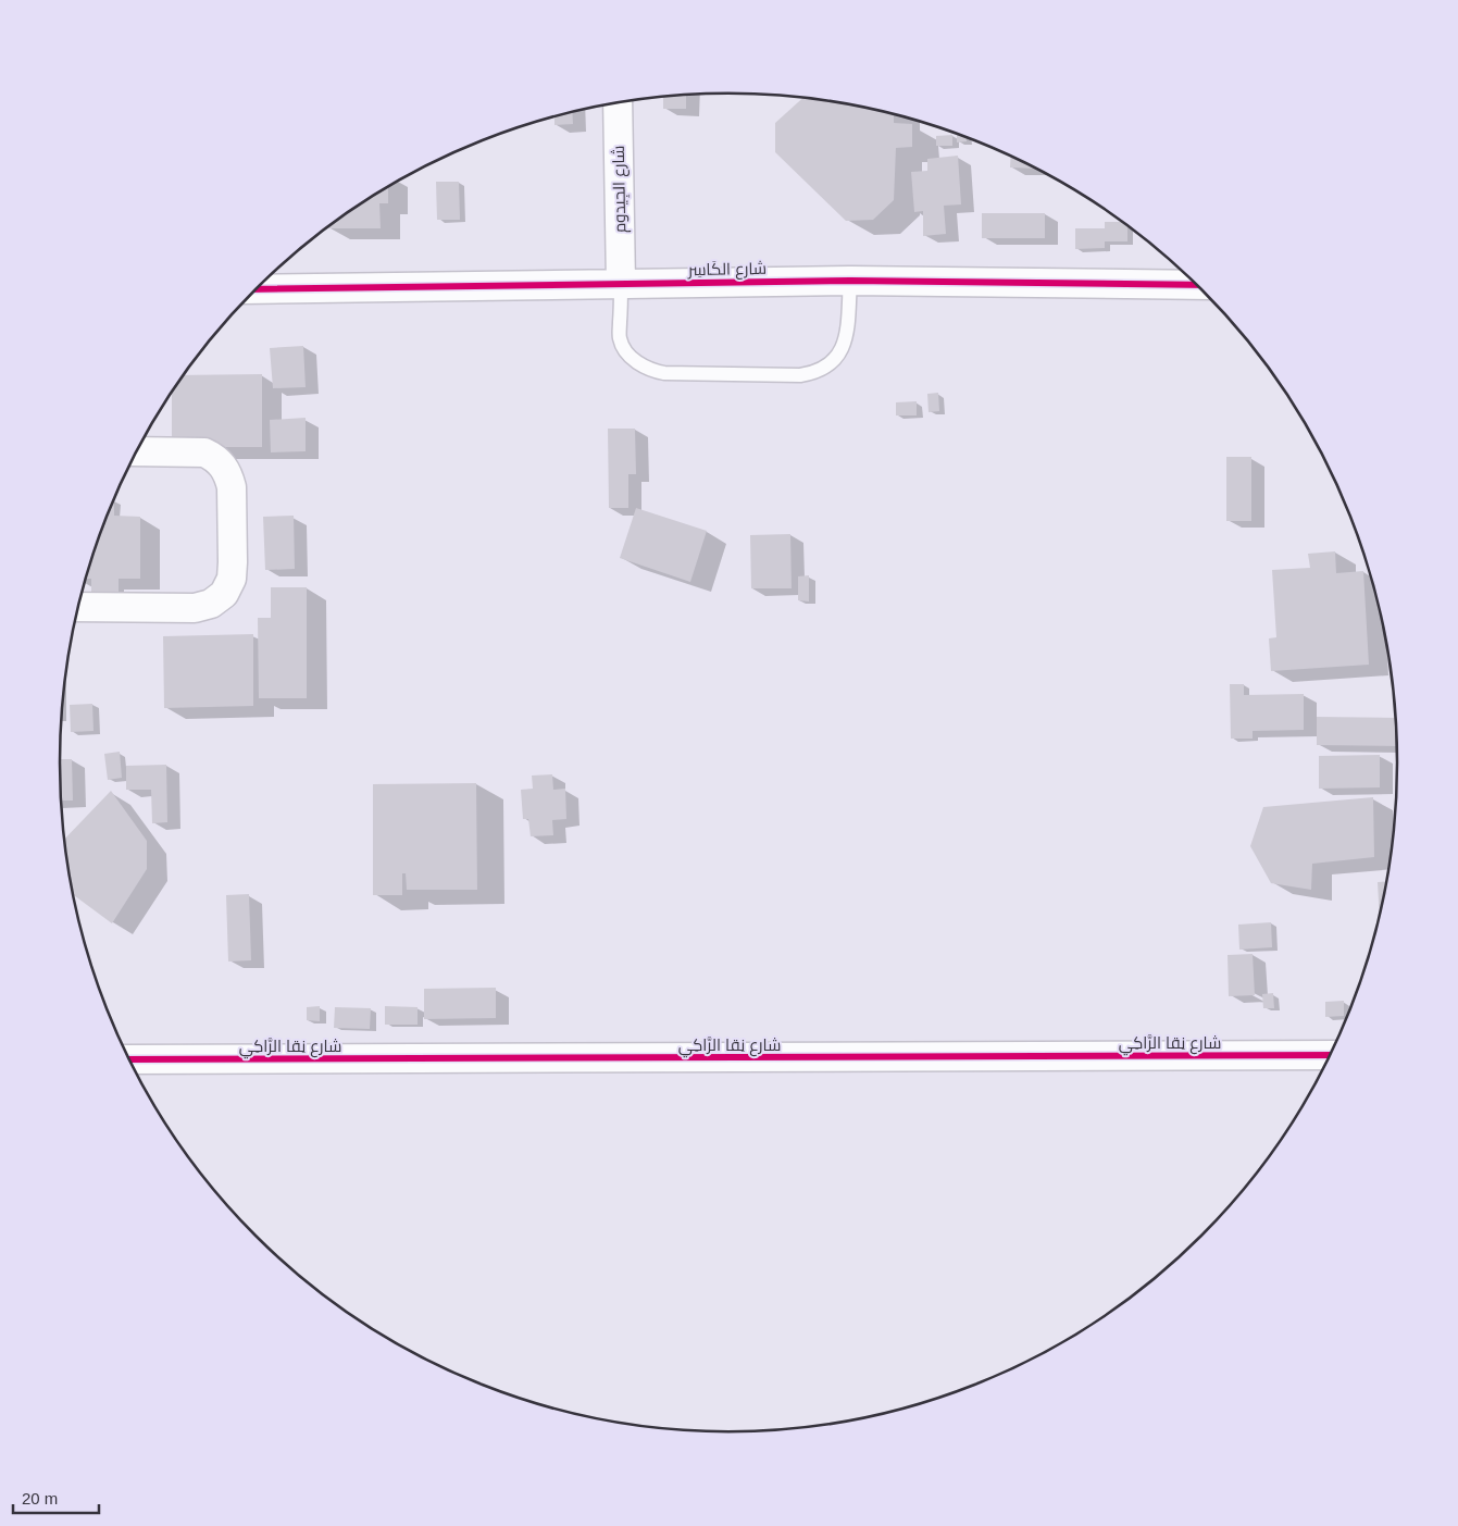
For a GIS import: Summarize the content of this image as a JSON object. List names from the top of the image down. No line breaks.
{"streets":{"street":["شارع الجِيدوم","شارع الكَاسِر","شارع نِقا الرَّاكِي"]},"crossings":[["شارع الجِيدوم","شارع الكَاسِر"]],"scale_bar":"20 m"}
